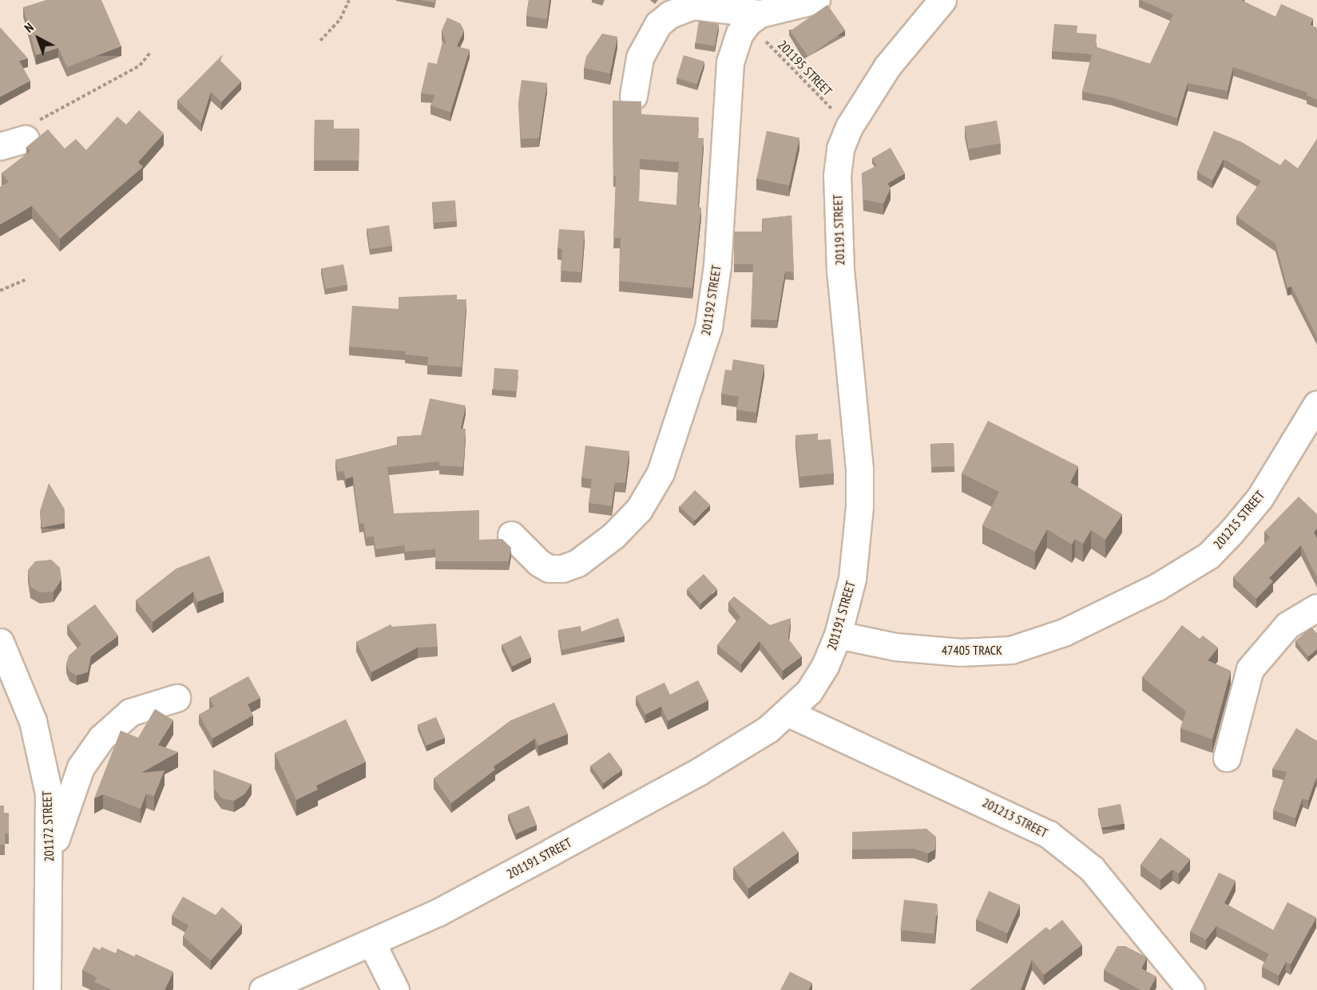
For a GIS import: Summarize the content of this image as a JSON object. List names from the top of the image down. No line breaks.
{"streets":{"street":["201191 STREET","201192 STREET","201215 STREET","47405 TRACK","201213 STREET","201172 STREET"],"path":["201195 STREET"]},"crossings":[["201195 STREET","201191 STREET"],["201195 STREET","201192 STREET"],["201191 STREET","47405 TRACK"],["201191 STREET","201213 STREET"],["201215 STREET","47405 TRACK"]],"north":"top left"}
